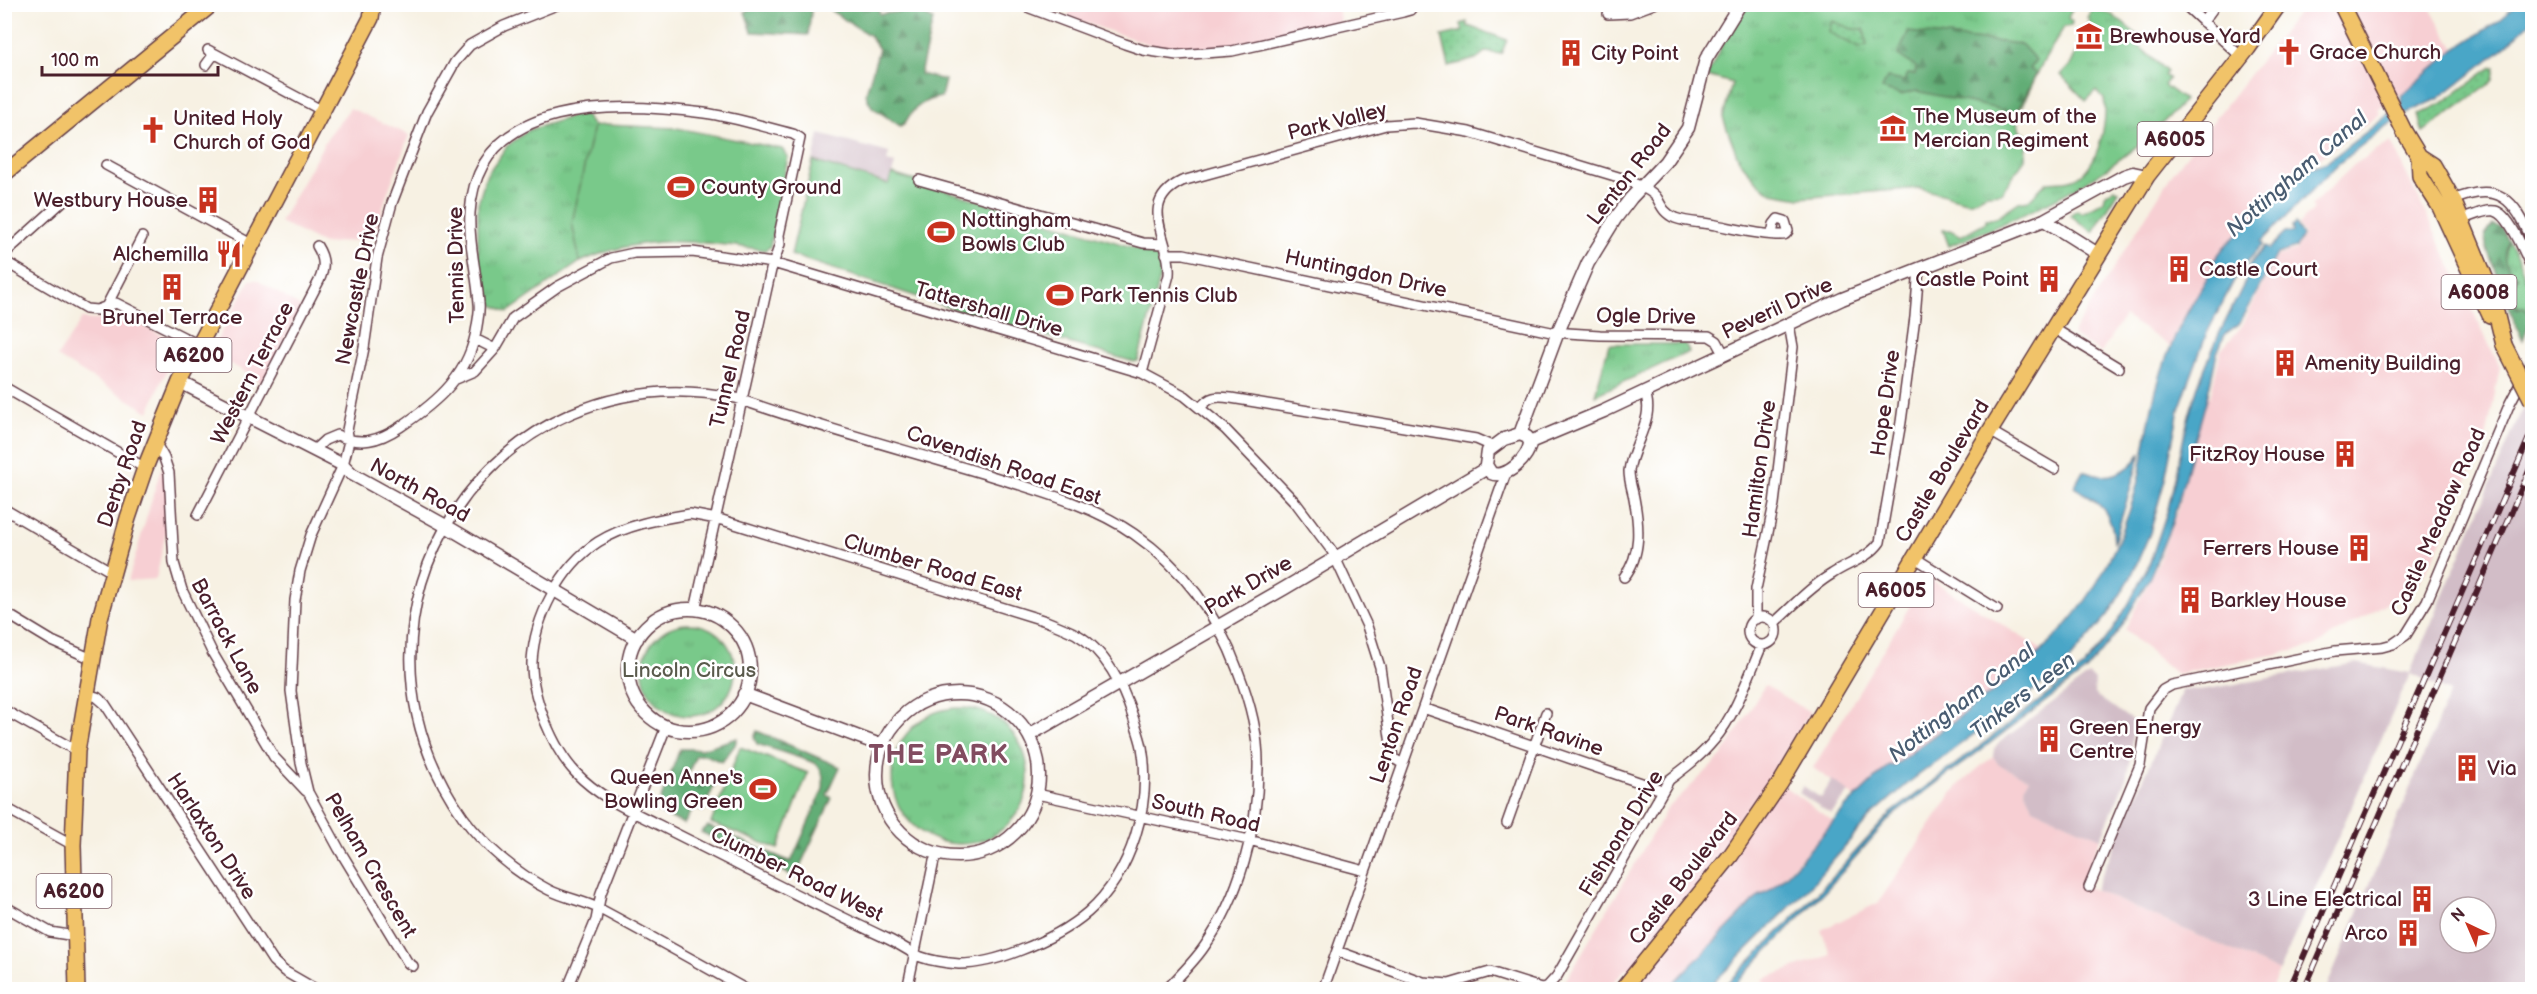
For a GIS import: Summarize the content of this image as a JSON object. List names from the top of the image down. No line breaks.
{"streets":{"main road":["A6005","A6008","A6200","Castle Boulevard","Derby Road"],"street":["Park Valley","Lenton Road","Tennis Drive","Huntingdon Drive","Newcastle Drive","Peveril Drive","Tattershall Drive","Ogle Drive","Tunnel Road","Western Terrace","Hope Drive","Cavendish Road East","Hamilton Drive","North Road","Castle Meadow Road","Clumber Road East","Park Drive","Barrack Lane","Park Ravine","South Road","Fishpond Drive","Harlaxton Drive","Pelham Crescent","Clumber Road West"]},"crossings":[["Park Valley","Lenton Road"],["Park Valley","Huntingdon Drive"],["Lenton Road","Huntingdon Drive"],["Lenton Road","Peveril Drive"],["Lenton Road","Tattershall Drive"],["Lenton Road","Ogle Drive"],["Lenton Road","Park Ravine"],["Lenton Road","South Road"],["Lenton Road","Fishpond Drive"],["Tennis Drive","Tattershall Drive"],["Tennis Drive","Tunnel Road"],["Huntingdon Drive","Ogle Drive"],["Newcastle Drive","Tattershall Drive"],["Peveril Drive","Ogle Drive"],["Peveril Drive","Hope Drive"],["Peveril Drive","Hamilton Drive"],["Peveril Drive","Castle Boulevard"],["Tattershall Drive","Tunnel Road"],["Tattershall Drive","North Road"],["Tattershall Drive","Park Drive"],["Tunnel Road","Cavendish Road East"],["Tunnel Road","North Road"],["Tunnel Road","Clumber Road East"],["Western Terrace","North Road"],["Hope Drive","Hamilton Drive"],["Hope Drive","Fishpond Drive"],["Cavendish Road East","North Road"],["Cavendish Road East","Park Drive"],["Cavendish Road East","South Road"],["Hamilton Drive","Fishpond Drive"],["Derby Road","North Road"],["Derby Road","Barrack Lane"],["Derby Road","Harlaxton Drive"],["North Road","Clumber Road East"],["North Road","Pelham Crescent"],["North Road","Clumber Road West"],["Clumber Road East","Park Drive"],["Clumber Road East","South Road"],["Clumber Road East","Clumber Road West"],["Park Drive","South Road"],["Barrack Lane","Pelham Crescent"],["Park Ravine","Fishpond Drive"],["South Road","Clumber Road West"]],"districts":["THE PARK"],"water":["Nottingham Canal","Tinkers Leen"],"parks":["Lincoln Circus"],"places":{"museum":["Brewhouse Yard","The Museum of the Mercian Regiment"],"church":["Grace Church","United Holy Church of God"],"building":["City Point","Westbury House","Castle Court","Castle Point","Brunel Terrace","Amenity Building","FitzRoy House","Ferrers House","Barkley House","Green Energy Centre","Via","3 Line Electrical","Arco"],"sports":["County Ground","Nottingham Bowls Club","Park Tennis Club","Queen Anne's Bowling Green"],"restaurant":["Alchemilla"]},"scale_bar":"100 m","north":"top left"}
